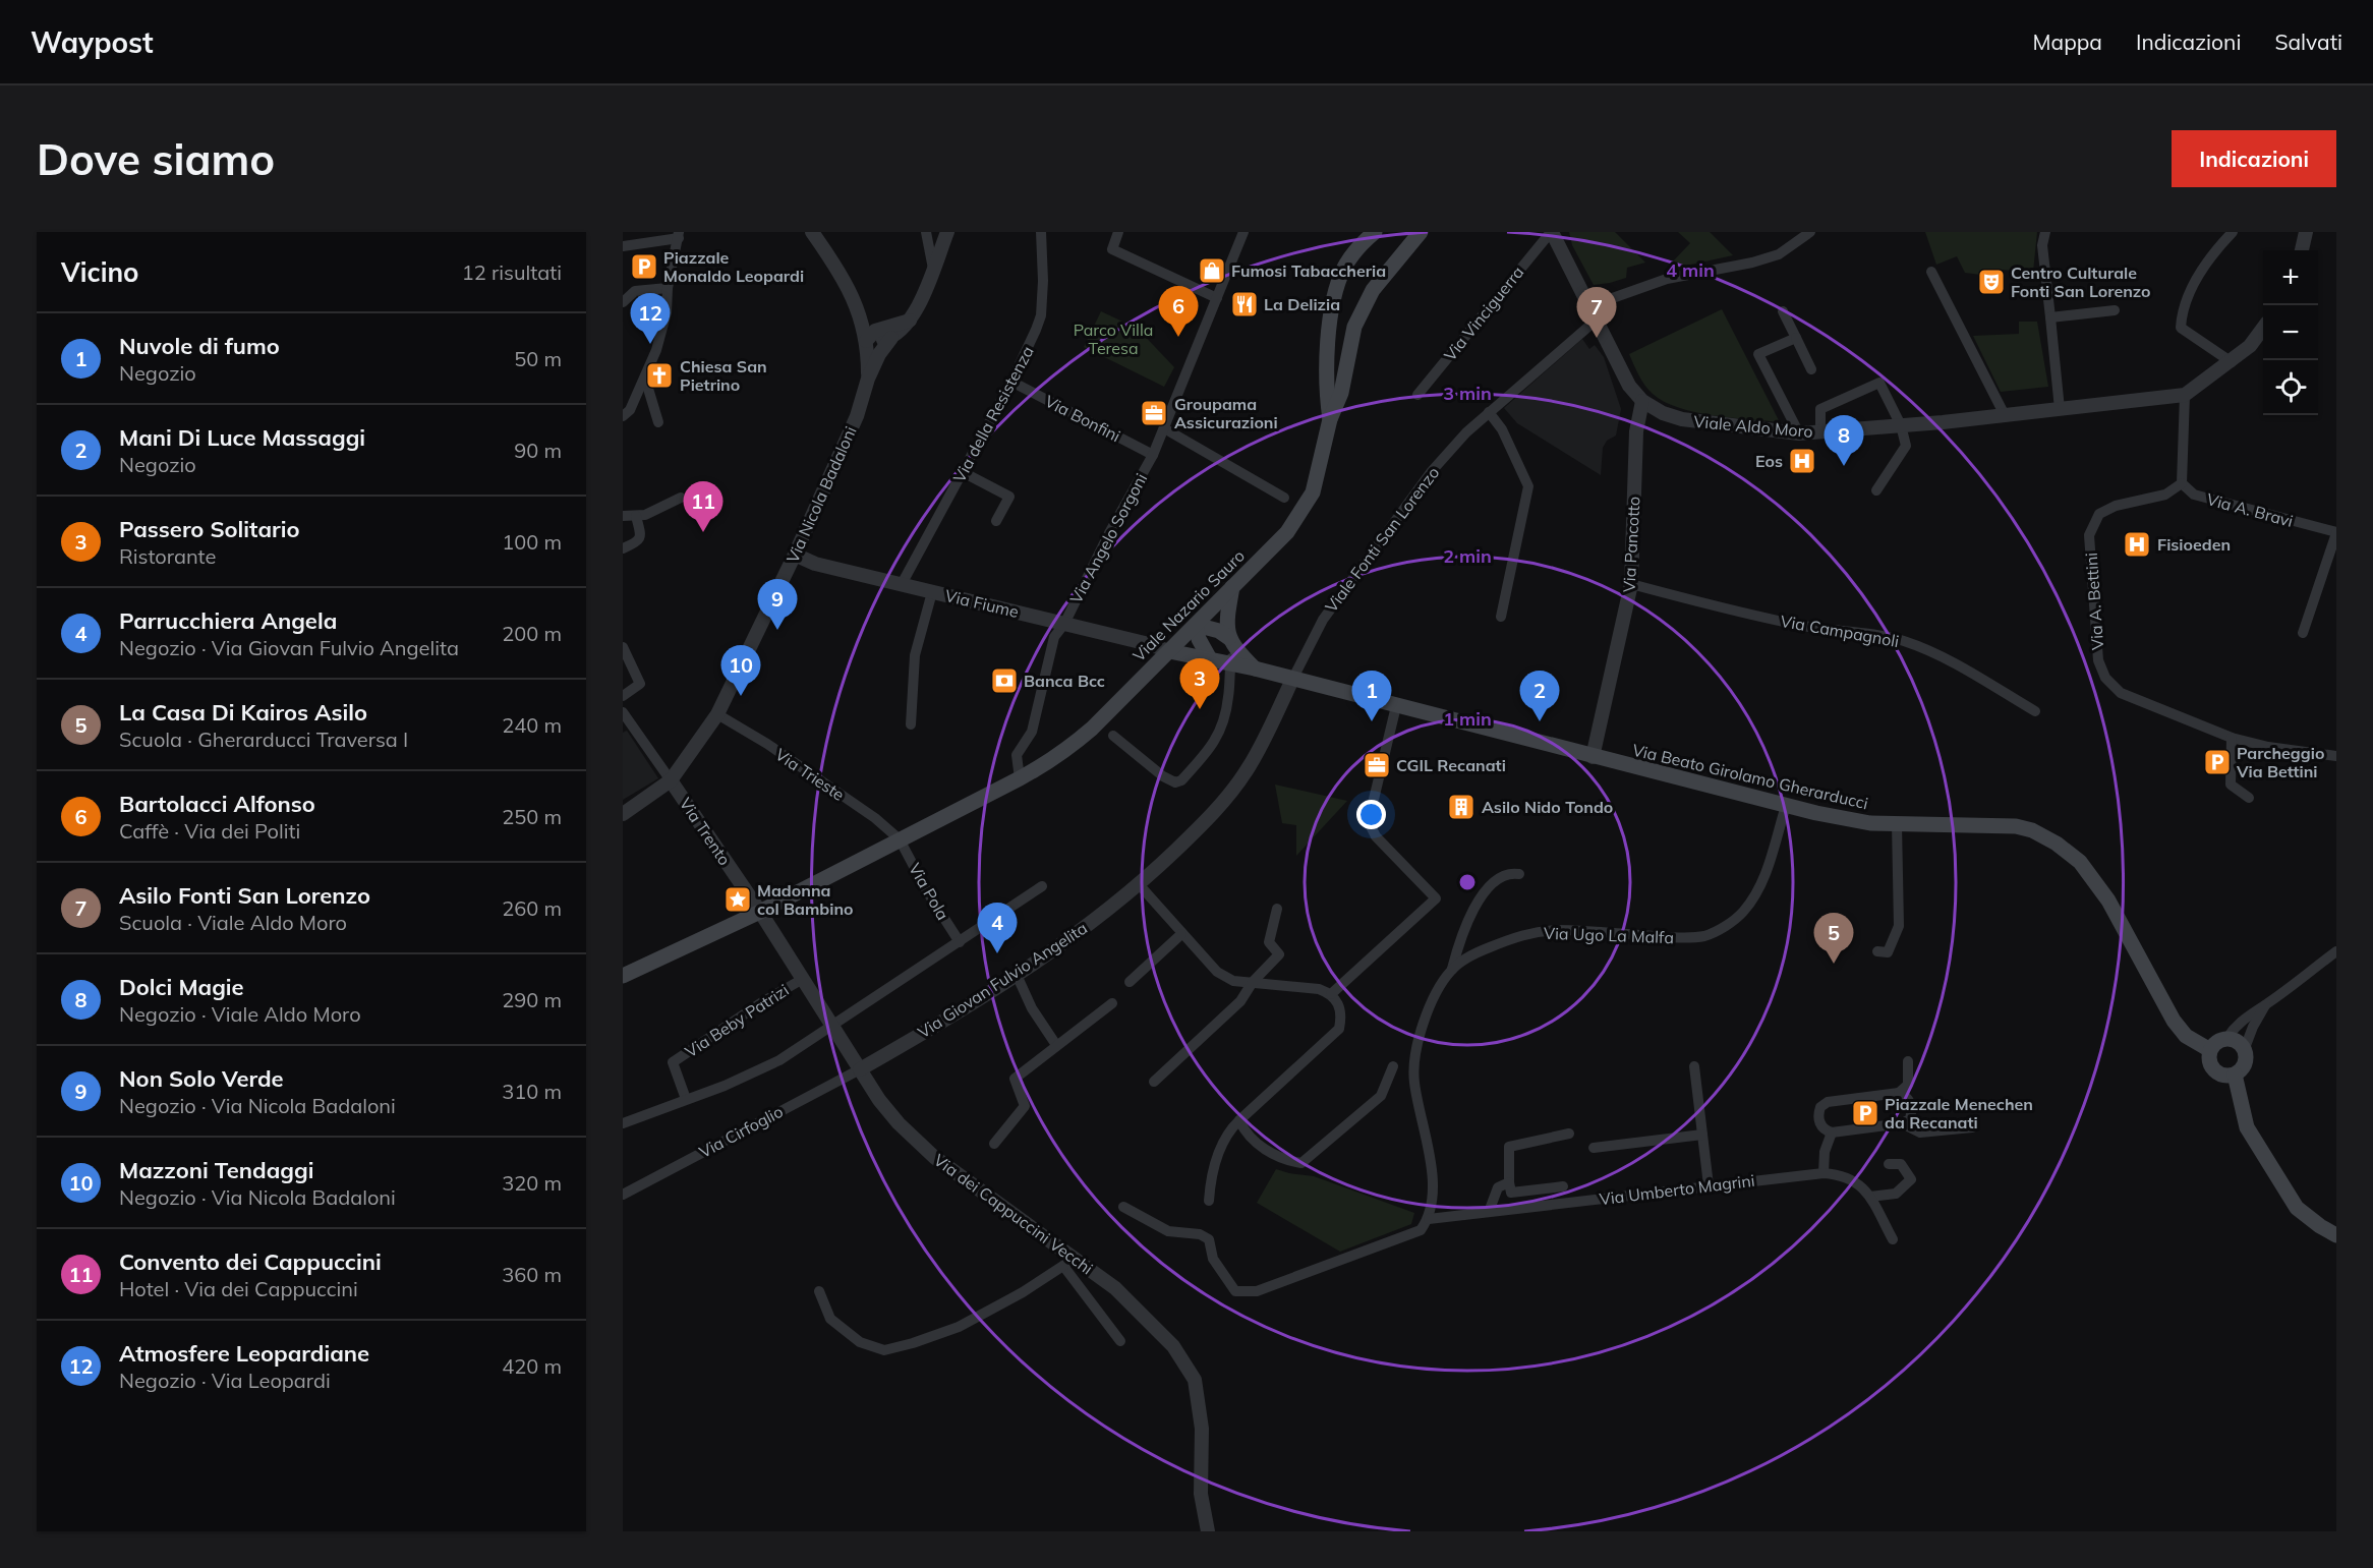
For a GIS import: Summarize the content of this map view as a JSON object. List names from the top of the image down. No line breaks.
{"streets":{"main road":["Viale Nazario Sauro","Via Beato Girolamo Gherarducci"],"street":["Via Vinciguerra","Via della Resistenza","Via Bonfini","Viale Aldo Moro","Via Nicola Badaloni","Via A. Bravi","Via Angelo Sorgoni","Viale Fonti San Lorenzo","Via Pancotto","Via A. Bettini","Via Fiume","Via Campagnoli","Via Trieste","Via Trento","Via Pola","Via Ugo La Malfa","Via Giovan Fulvio Angelita","Via Beby Patrizi","Via Cirfoglio","Via Umberto Magrini","Via dei Cappuccini Vecchi"]},"crossings":[["Via Vinciguerra","Viale Aldo Moro"],["Via della Resistenza","Via Bonfini"],["Via della Resistenza","Via Fiume"],["Via Bonfini","Via Angelo Sorgoni"],["Viale Aldo Moro","Viale Fonti San Lorenzo"],["Viale Aldo Moro","Via Pancotto"],["Via Nicola Badaloni","Via Fiume"],["Via Nicola Badaloni","Via Trieste"],["Via Nicola Badaloni","Via Trento"],["Via A. Bravi","Via A. Bettini"],["Via Angelo Sorgoni","Via Fiume"],["Viale Fonti San Lorenzo","Via Beato Girolamo Gherarducci"],["Viale Fonti San Lorenzo","Via Giovan Fulvio Angelita"],["Via Pancotto","Via Campagnoli"],["Via Pancotto","Via Beato Girolamo Gherarducci"],["Via Fiume","Viale Nazario Sauro"],["Via Fiume","Via Beato Girolamo Gherarducci"],["Viale Nazario Sauro","Via Trieste"],["Viale Nazario Sauro","Via Beato Girolamo Gherarducci"],["Viale Nazario Sauro","Via Trento"],["Viale Nazario Sauro","Via Pola"],["Viale Nazario Sauro","Via dei Cappuccini Vecchi"],["Via Trieste","Via Pola"],["Via Beato Girolamo Gherarducci","Via Ugo La Malfa"],["Via Beato Girolamo Gherarducci","Via Giovan Fulvio Angelita"],["Via Trento","Via dei Cappuccini Vecchi"],["Via Ugo La Malfa","Via Umberto Magrini"],["Via Giovan Fulvio Angelita","Via Cirfoglio"],["Via Giovan Fulvio Angelita","Via dei Cappuccini Vecchi"],["Via Beby Patrizi","Via dei Cappuccini Vecchi"],["Via Cirfoglio","Via dei Cappuccini Vecchi"]],"parks":["Parco Villa Teresa"],"places":{"parking":["Piazzale Monaldo Leopardi","Parcheggio Via Bettini","Piazzale Menechen da Recanati"],"shop":["Fumosi Tabaccheria"],"theatre":["Centro Culturale Fonti San Lorenzo"],"restaurant":["La Delizia"],"church":["Chiesa San Pietrino"],"office":["Groupama Assicurazioni","CGIL Recanati"],"hospital":["Eos","Fisioeden"],"bank":["Banca Bcc"],"building":["Asilo Nido Tondo"],"place":["Madonna col Bambino"]},"page":{"header":"Waypost","nav":["Mappa","Indicazioni","Salvati"],"buttons":"Indicazioni","title":"Dove siamo","heading":["Vicino","12 risultati"],"map_buttons":["+","−"],"pins":["6","7","12","8","11","9","10","3","1","2","4","5"],"list":[{"mark":"1","name":"Nuvole di fumo","note":"Negozio","value":"50 m"},{"mark":"2","name":"Mani Di Luce Massaggi","note":"Negozio","value":"90 m"},{"mark":"3","name":"Passero Solitario","note":"Ristorante","value":"100 m"},{"mark":"4","name":"Parrucchiera Angela","note":"Negozio · Via Giovan Fulvio Angelita","value":"200 m"},{"mark":"5","name":"La Casa Di Kairos Asilo","note":"Scuola · Gherarducci Traversa I","value":"240 m"},{"mark":"6","name":"Bartolacci Alfonso","note":"Caffè · Via dei Politi","value":"250 m"},{"mark":"7","name":"Asilo Fonti San Lorenzo","note":"Scuola · Viale Aldo Moro","value":"260 m"},{"mark":"8","name":"Dolci Magie","note":"Negozio · Viale Aldo Moro","value":"290 m"},{"mark":"9","name":"Non Solo Verde","note":"Negozio · Via Nicola Badaloni","value":"310 m"},{"mark":"10","name":"Mazzoni Tendaggi","note":"Negozio · Via Nicola Badaloni","value":"320 m"},{"mark":"11","name":"Convento dei Cappuccini","note":"Hotel · Via dei Cappuccini","value":"360 m"},{"mark":"12","name":"Atmosfere Leopardiane","note":"Negozio · Via Leopardi","value":"420 m"}]},"rings":["4 min","3 min","2 min","1 min"]}
